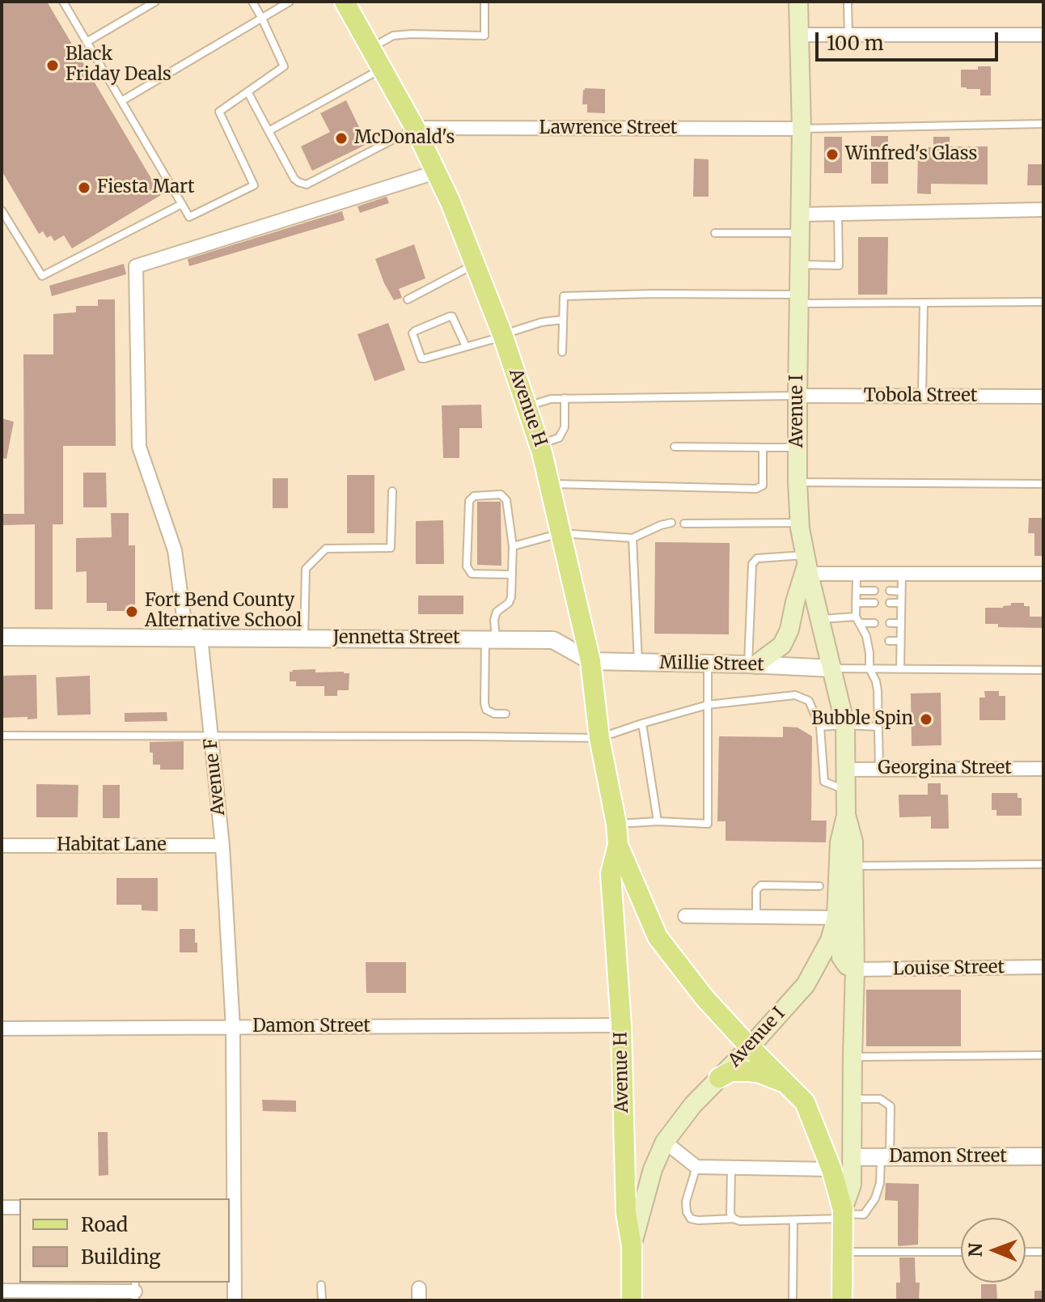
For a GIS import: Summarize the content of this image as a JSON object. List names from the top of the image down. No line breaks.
{"streets":{"main road":["Avenue H","Avenue I"],"street":["Lawrence Street","Tobola Street","Jennetta Street","Millie Street","Georgina Street","Avenue F","Habitat Lane","Louise Street","Damon Street"]},"crossings":[["Lawrence Street","Avenue H"],["Lawrence Street","Avenue I"],["Tobola Street","Avenue I"],["Avenue H","Avenue I"],["Avenue H","Jennetta Street"],["Avenue H","Millie Street"],["Avenue H","Avenue F"],["Avenue H","Damon Street"],["Avenue I","Millie Street"],["Avenue I","Georgina Street"],["Avenue I","Louise Street"],["Avenue I","Damon Street"],["Jennetta Street","Millie Street"],["Jennetta Street","Avenue F"],["Avenue F","Habitat Lane"],["Avenue F","Damon Street"]],"places":["Black Friday Deals","McDonald's","Winfred's Glass","Fiesta Mart","Fort Bend County Alternative School","Bubble Spin"],"legend":["Road","Building"],"scale_bar":"100 m","north":"left"}
